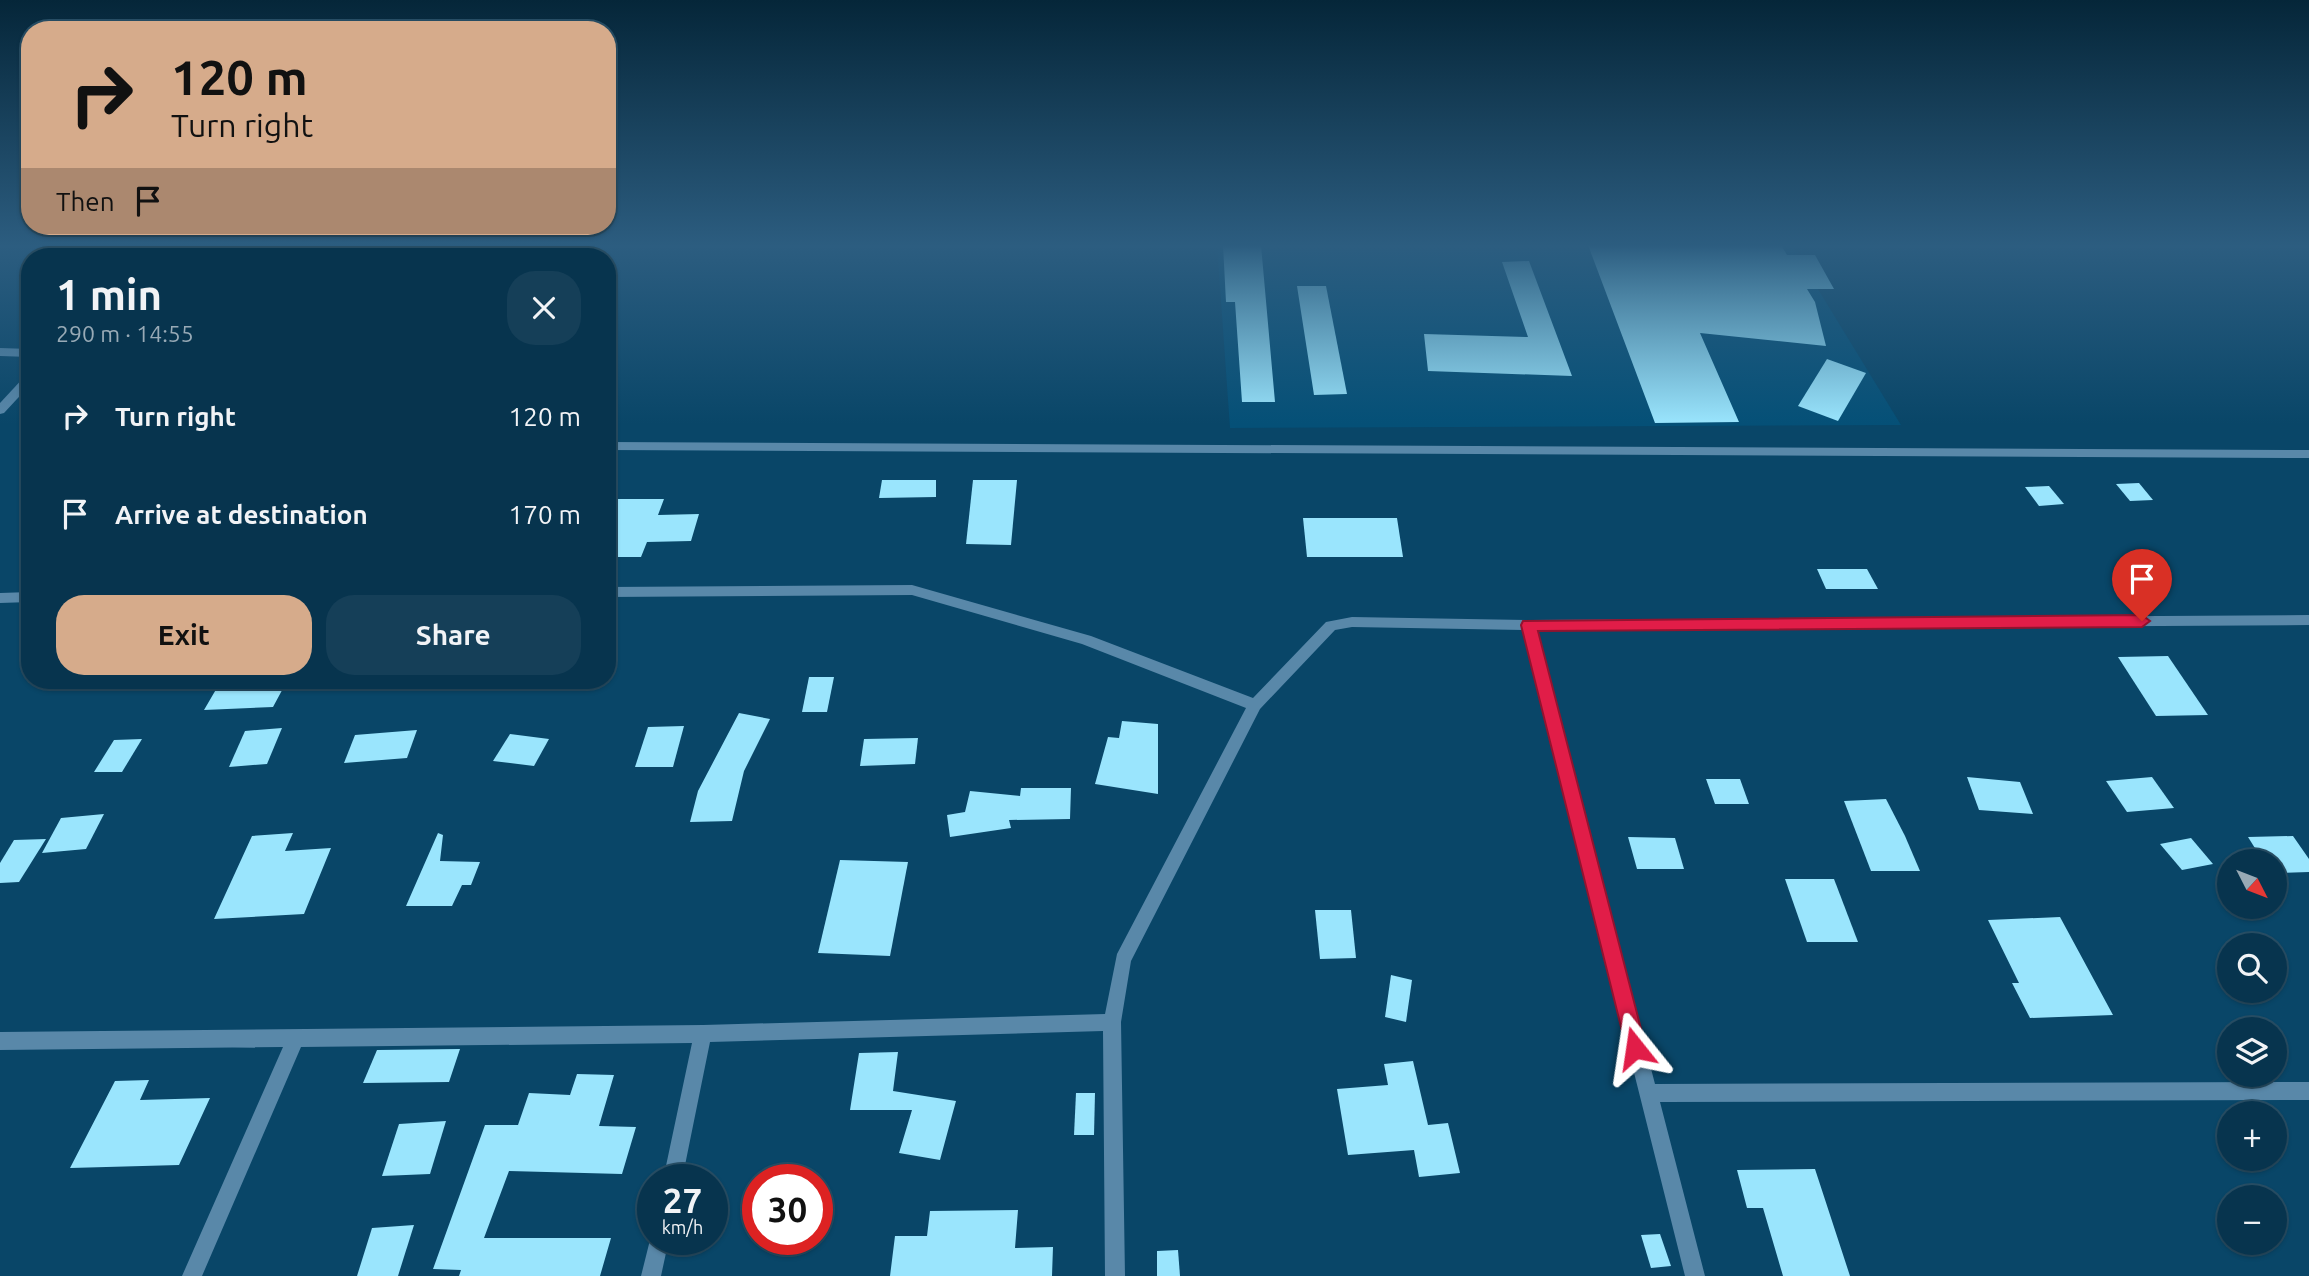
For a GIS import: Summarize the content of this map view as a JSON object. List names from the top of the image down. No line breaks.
{"north":"bottom right","page":{"turn":["120 m","Turn right"],"then":"Then","heading":["1 min","290 m · 14:55"],"list":[{"name":"Turn right","value":"120 m"},{"name":"Arrive at destination","value":"170 m"}],"buttons":["Exit","Share"],"map_buttons":["+","−"],"speed":"27 km/h","limit":"30"}}
